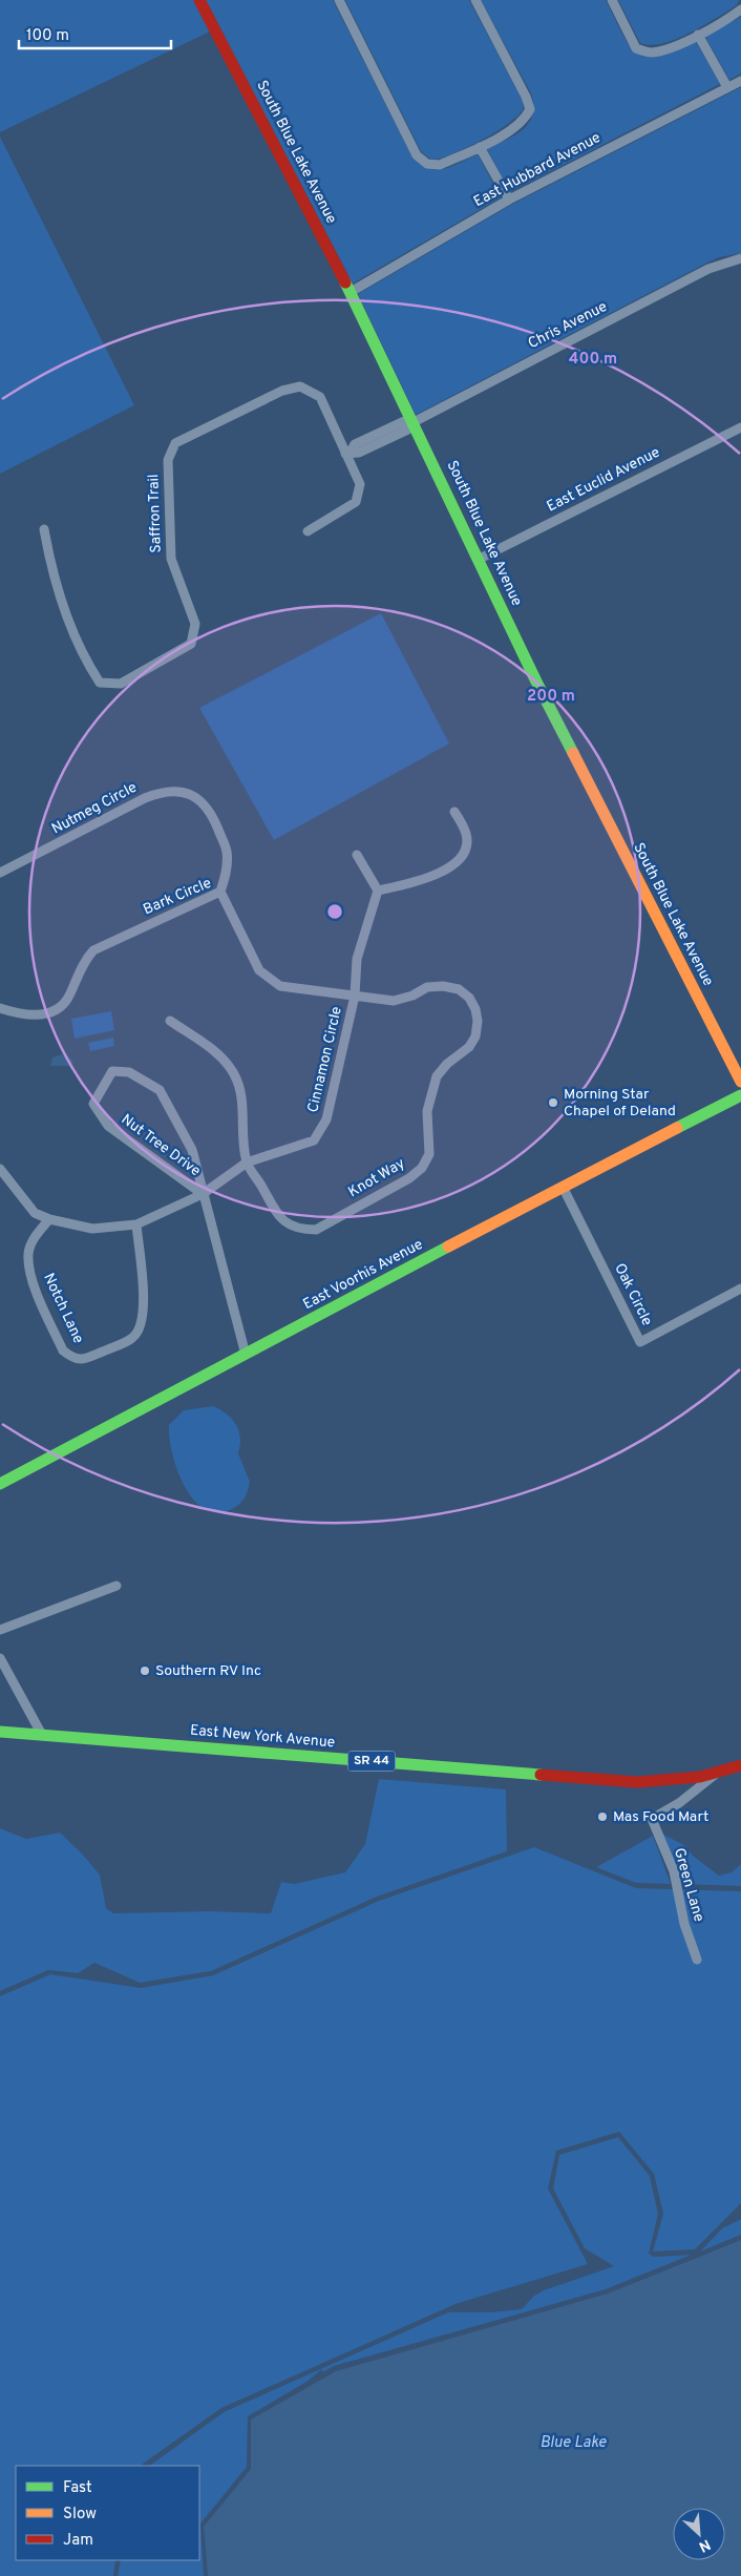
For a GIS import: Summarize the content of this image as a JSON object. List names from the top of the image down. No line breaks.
{"streets":{"main road":["South Blue Lake Avenue","East Voorhis Avenue","East New York Avenue","SR 44"],"street":["East Hubbard Avenue","Chris Avenue","East Euclid Avenue","Saffron Trail","Nutmeg Circle","Bark Circle","Cinnamon Circle","Nut Tree Drive","Knot Way","Oak Circle","Notch Lane","Green Lane"]},"crossings":[["South Blue Lake Avenue","East Hubbard Avenue"],["South Blue Lake Avenue","Chris Avenue"],["South Blue Lake Avenue","East Euclid Avenue"],["Chris Avenue","Saffron Trail"],["Nutmeg Circle","Bark Circle"],["Bark Circle","Cinnamon Circle"],["Bark Circle","Knot Way"],["Cinnamon Circle","Nut Tree Drive"],["Cinnamon Circle","Knot Way"],["Cinnamon Circle","Notch Lane"],["Nut Tree Drive","East Voorhis Avenue"],["East Voorhis Avenue","Oak Circle"],["East New York Avenue","Green Lane"]],"water":["Blue Lake"],"places":["Morning Star Chapel of Deland","Southern RV Inc","Mas Food Mart"],"legend":["Fast","Slow","Jam"],"scale_bar":"100 m","north":"bottom right","rings":["400 m","200 m"]}
